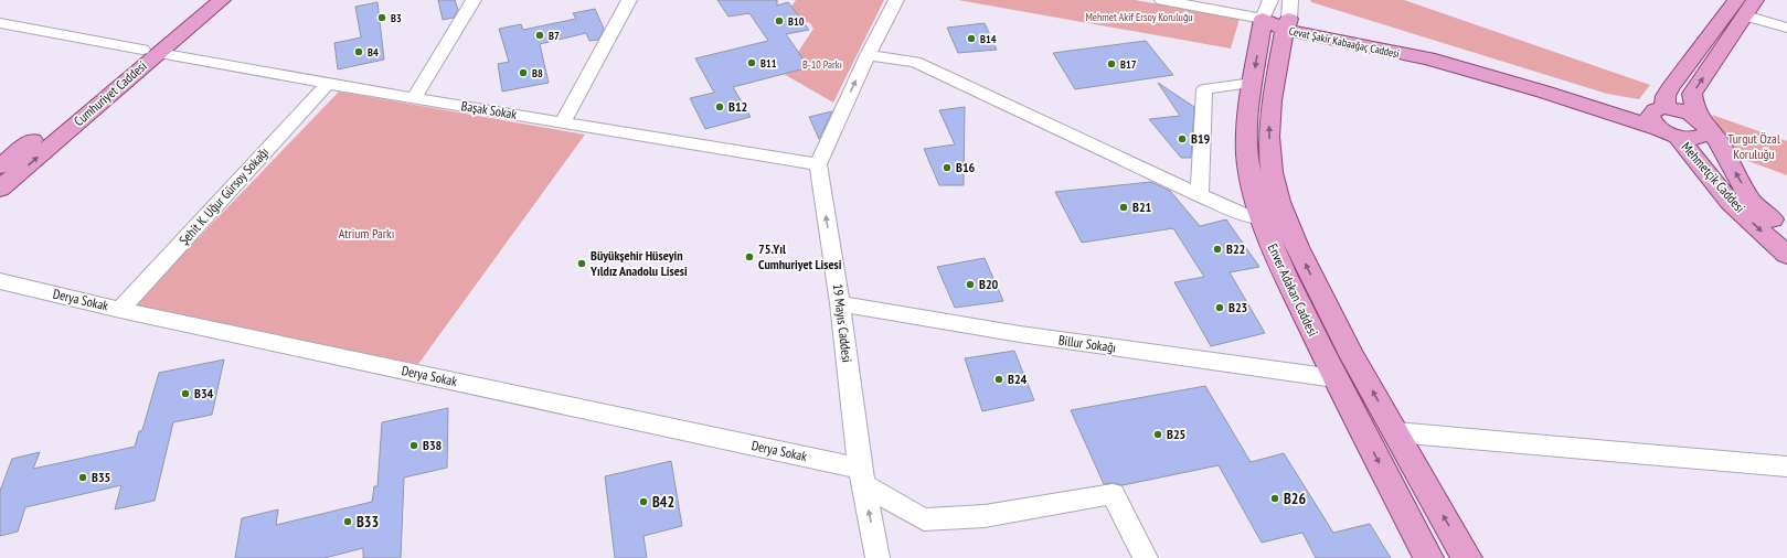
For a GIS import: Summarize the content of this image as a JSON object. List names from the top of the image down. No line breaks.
{"streets":{"main road":["Cevat Şakir Kabaağaç Caddesi","Cumhuriyet Caddesi","Mehmetçik Caddesi","Enver Adakan Caddesi"],"street":["Başak Sokak","Şehit K. Uğur Gürsoy Sokağı","Derya Sokak","19 Mayıs Caddesi","Billur Sokağı"]},"crossings":[["Cevat Şakir Kabaağaç Caddesi","Mehmetçik Caddesi"],["Cevat Şakir Kabaağaç Caddesi","Enver Adakan Caddesi"],["Cumhuriyet Caddesi","Başak Sokak"],["Başak Sokak","Şehit K. Uğur Gürsoy Sokağı"],["Başak Sokak","19 Mayıs Caddesi"],["Şehit K. Uğur Gürsoy Sokağı","Derya Sokak"],["Enver Adakan Caddesi","Billur Sokağı"],["Derya Sokak","19 Mayıs Caddesi"],["19 Mayıs Caddesi","Billur Sokağı"]],"one_way":["19 Mayıs Caddesi"],"parks":["Mehmet Akif Ersoy Koruluğu","B-10 Parkı","Turgut Özal Koruluğu","Atrium Parkı"],"places":["B3","B10","B7","B14","B4","B11","B17","B8","B12","B19","B16","B21","B22","75.Yıl Cumhuriyet Lisesi","Büyükşehir Hüseyin Yıldız Anadolu Lisesi","B20","B23","B24","B34","B25","B38","B35","B26","B42","B33"]}
